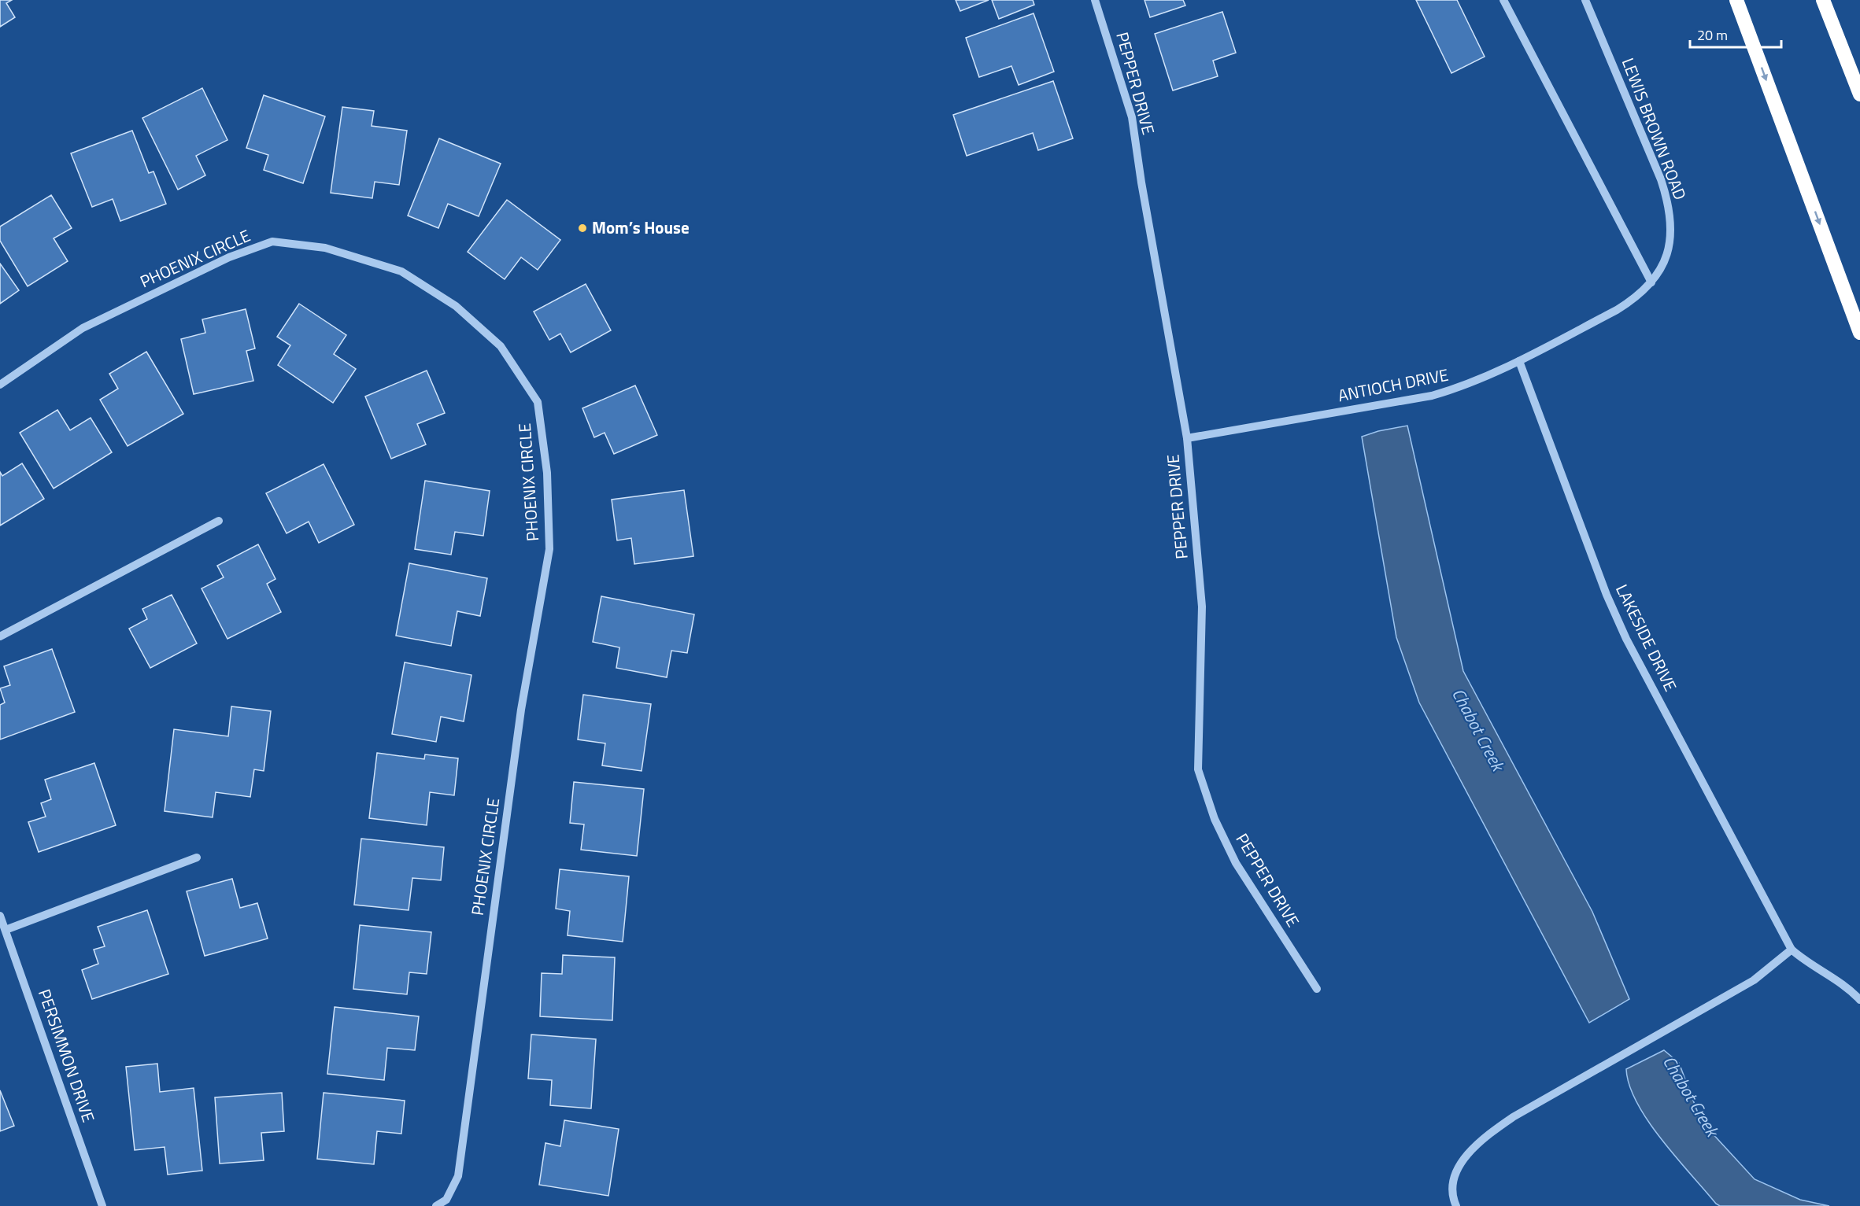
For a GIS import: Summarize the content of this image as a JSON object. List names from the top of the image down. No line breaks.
{"streets":{"street":["PEPPER DRIVE","LEWIS BROWN ROAD","PHOENIX CIRCLE","ANTIOCH DRIVE","LAKESIDE DRIVE","PERSIMMON DRIVE"]},"crossings":[["PEPPER DRIVE","ANTIOCH DRIVE"],["LEWIS BROWN ROAD","ANTIOCH DRIVE"],["ANTIOCH DRIVE","LAKESIDE DRIVE"]],"water":["Chabot Creek"],"places":["Mom’s House"],"scale_bar":"20 m"}
